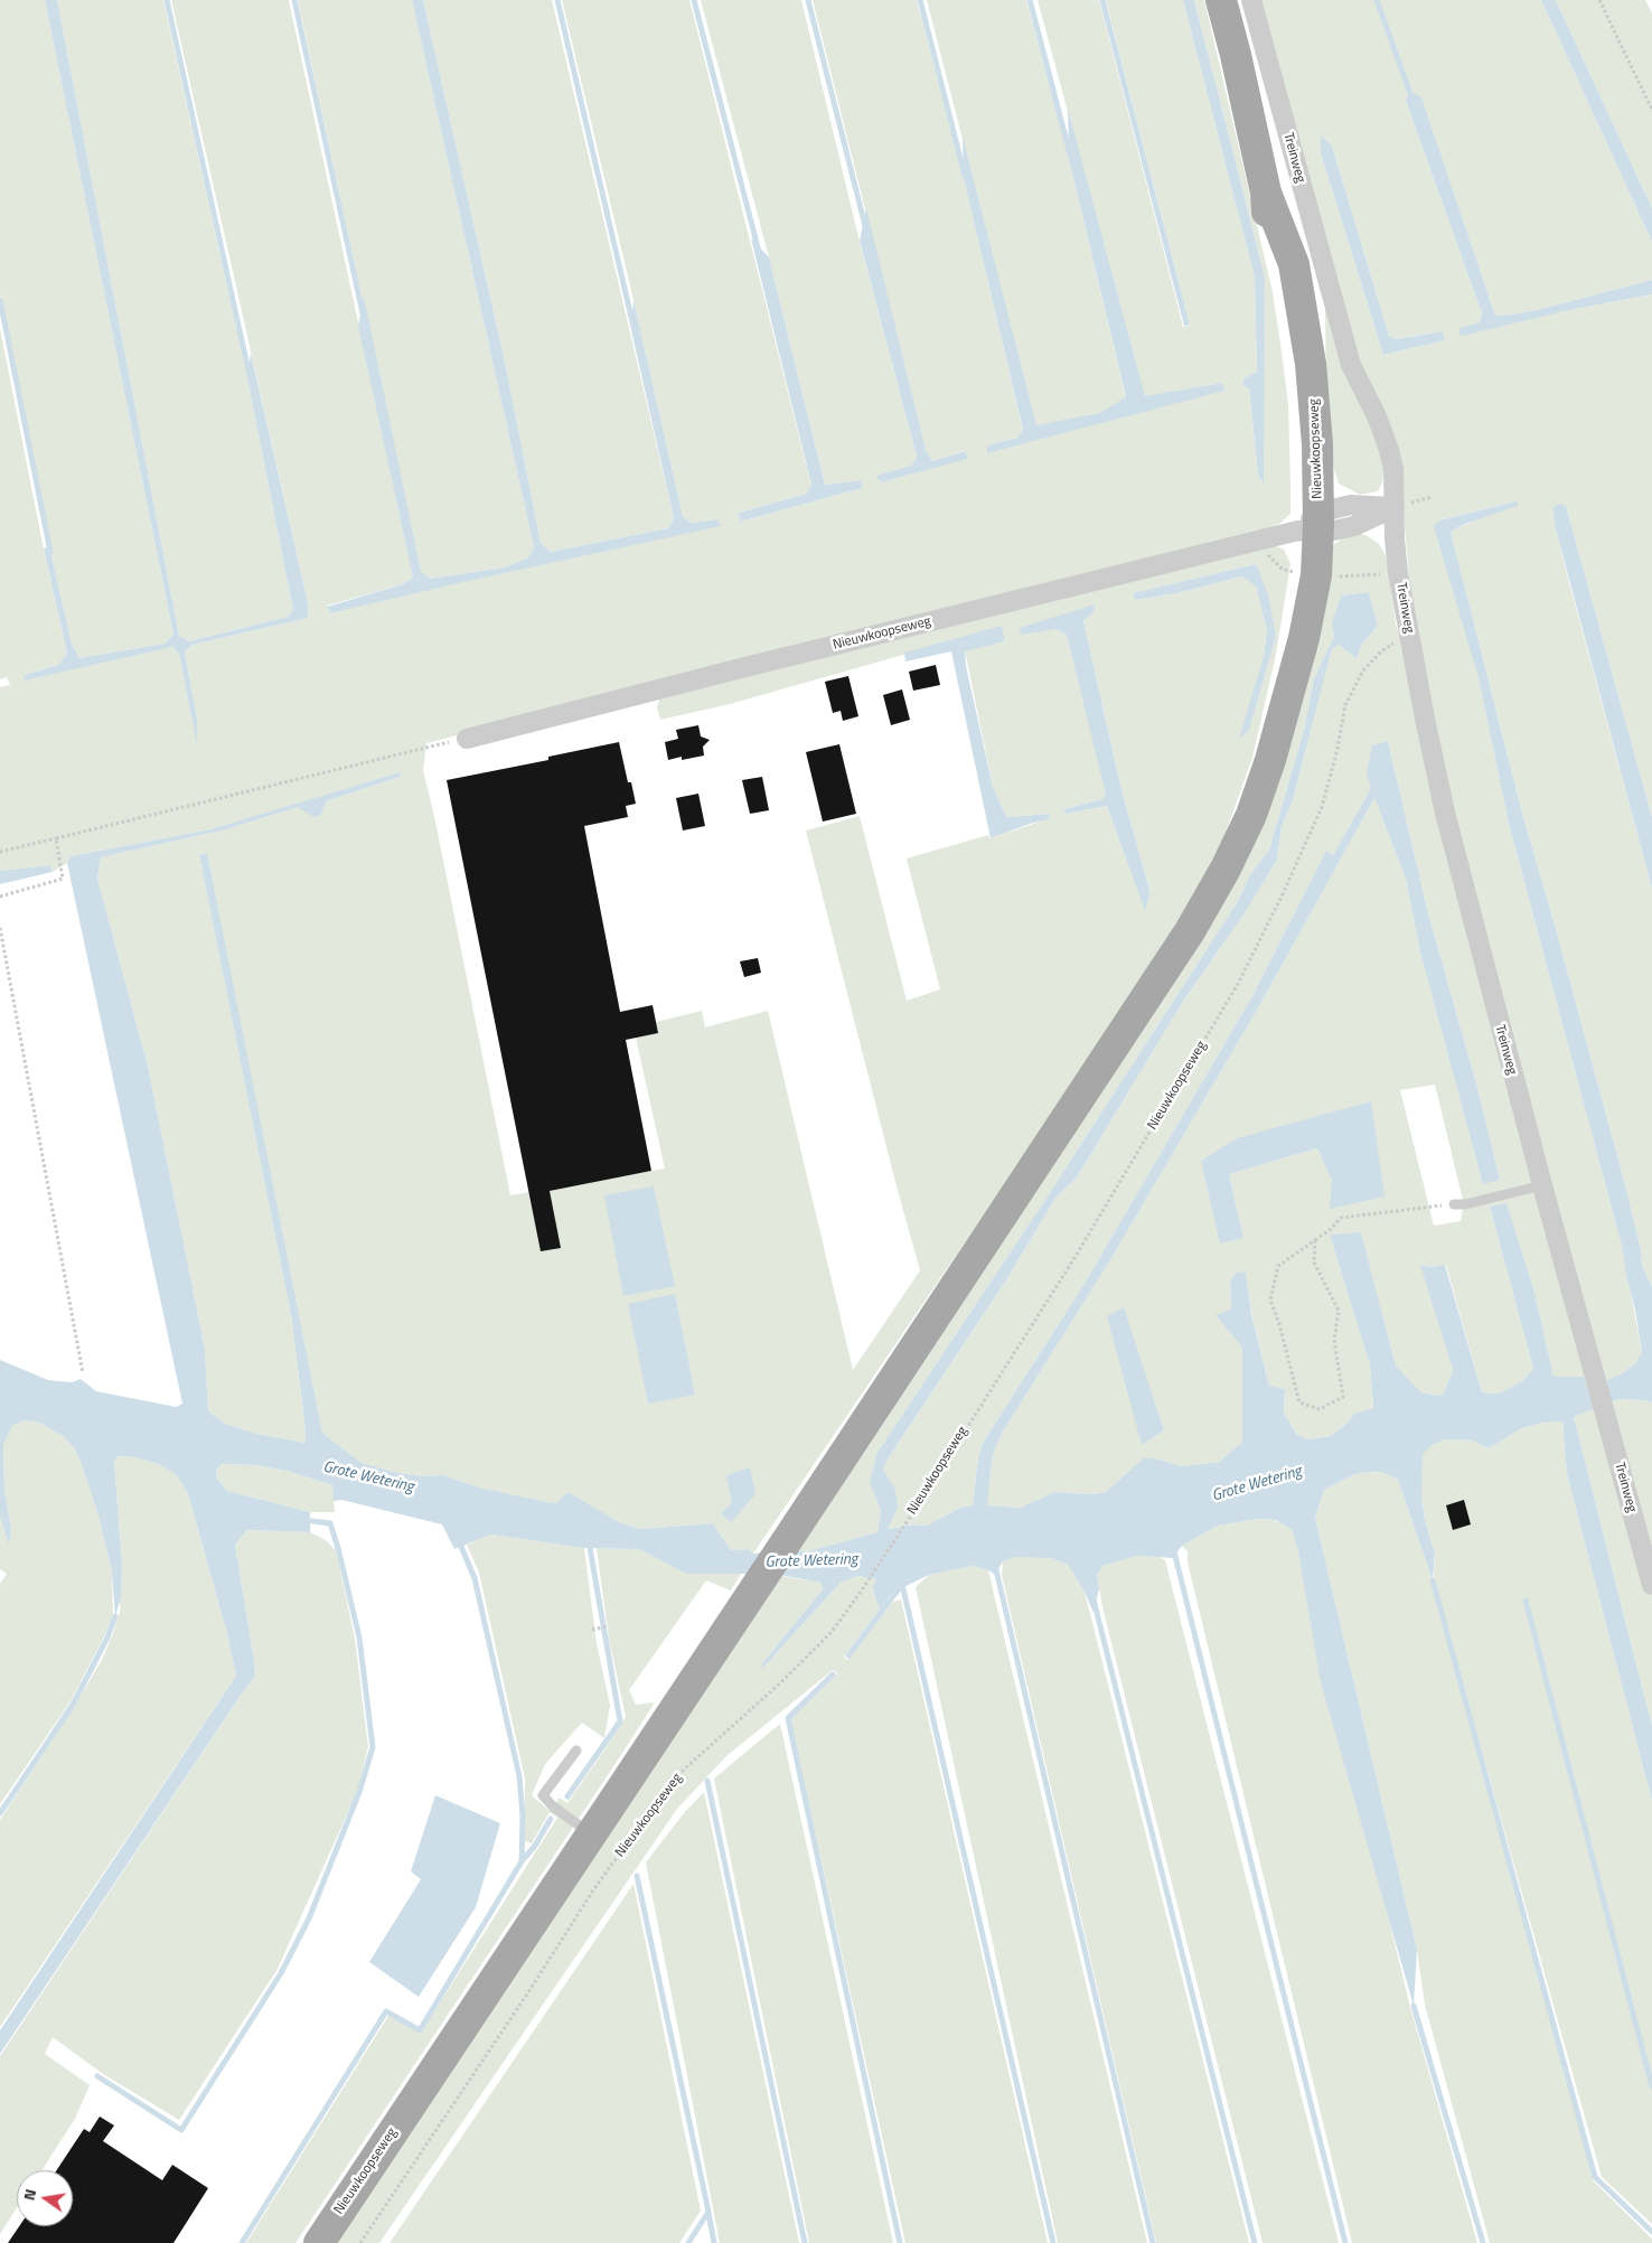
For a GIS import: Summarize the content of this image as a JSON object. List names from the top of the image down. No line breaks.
{"streets":{"main road":["Nieuwkoopseweg"],"street":["Treinweg"]},"crossings":[["Treinweg","Nieuwkoopseweg"]],"water":["Grote Wetering"],"north":"left"}
